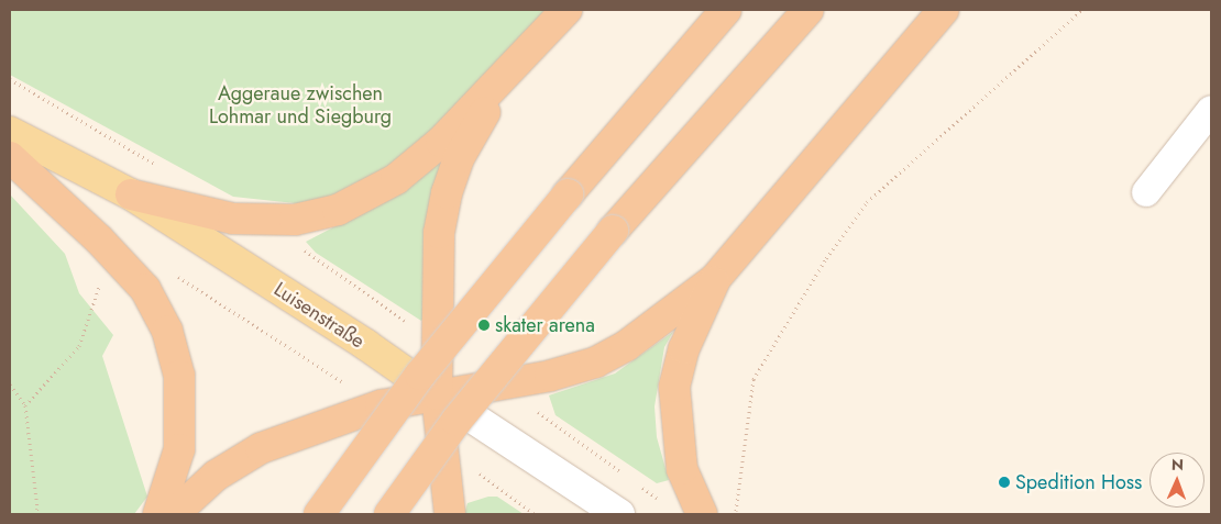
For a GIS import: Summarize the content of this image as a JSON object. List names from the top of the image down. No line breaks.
{"streets":{"main road":["Luisenstraße"]},"parks":["Aggeraue zwischen Lohmar und Siegburg"],"places":["skater arena","Spedition Hoss"],"north":"top"}
